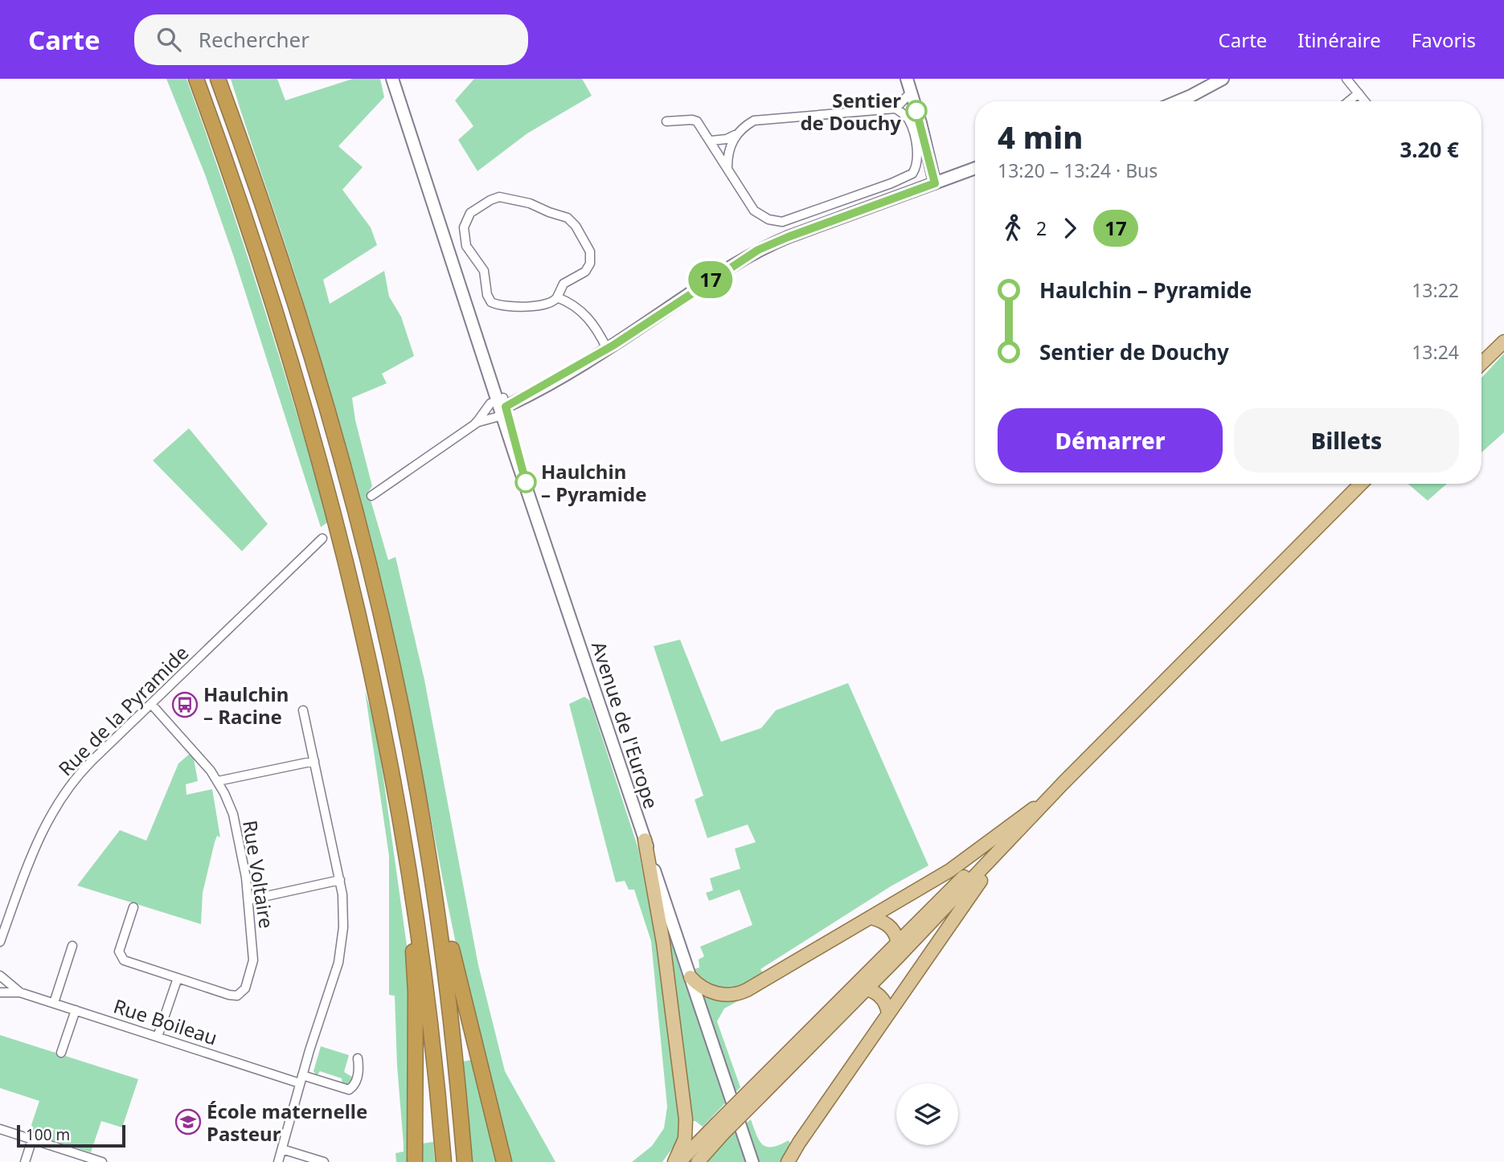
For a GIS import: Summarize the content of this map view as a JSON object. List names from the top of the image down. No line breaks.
{"streets":{"main road":["Avenue de l'Europe"],"street":["Rue de la Pyramide","Rue Voltaire","Rue Boileau"]},"crossings":[["Rue de la Pyramide","Rue Voltaire"]],"places":{"other":["Sentier de Douchy","Haulchin – Pyramide"],"bus stop":["Haulchin – Racine"],"school or university":["École maternelle Pasteur"]},"lines":["bus line 17"],"scale_bar":"100 m","page":{"header":"Carte","search":"Rechercher","nav":["Carte","Itinéraire","Favoris"],"on_map":"17","heading":["4 min","13:20 – 13:24 · Bus","3.20 €"],"legs":["2","17"],"list":[{"name":"Haulchin – Pyramide","value":"13:22"},{"name":"Sentier de Douchy","value":"13:24"}],"buttons":["Démarrer","Billets"],"scale":"100 m"}}
